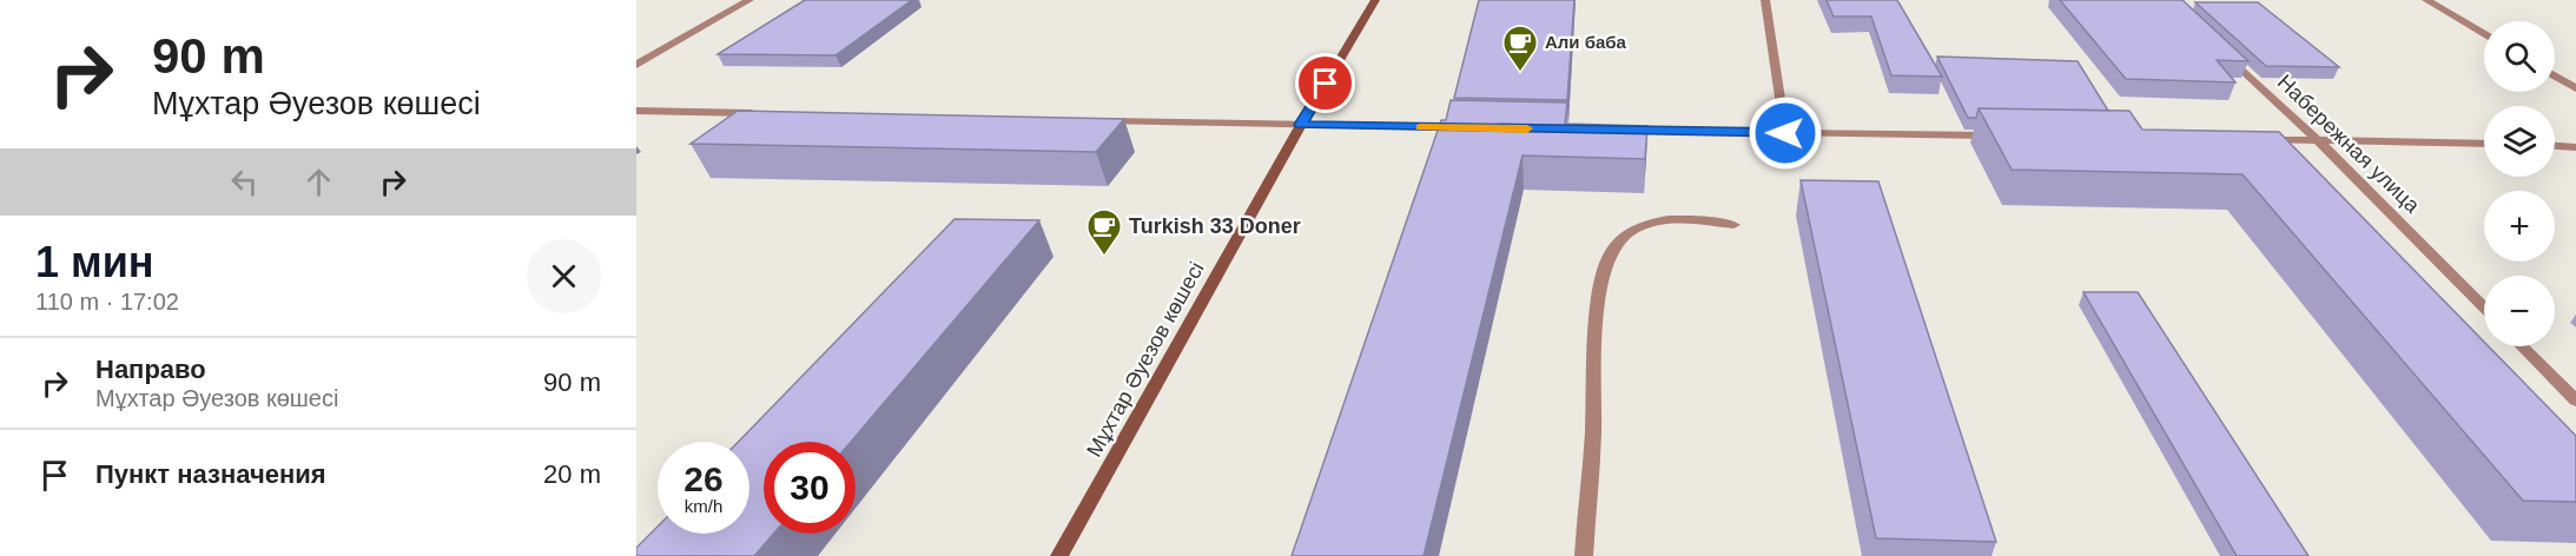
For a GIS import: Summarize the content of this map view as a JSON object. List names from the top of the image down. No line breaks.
{"streets":{"main road":["Мұхтар Әуезов көшесі"],"street":["Набережная улица"]},"places":{"cafe":["Али баба","Turkish 33 Doner"]},"page":{"turn":["90 m","Мұхтар Әуезов көшесі"],"map_buttons":["+","−"],"heading":["1 мин","110 m · 17:02"],"list":[{"name":"Направо","note":"Мұхтар Әуезов көшесі","value":"90 m"},{"name":"Пункт назначения","value":"20 m"}],"speed":"26 km/h","limit":"30"}}
